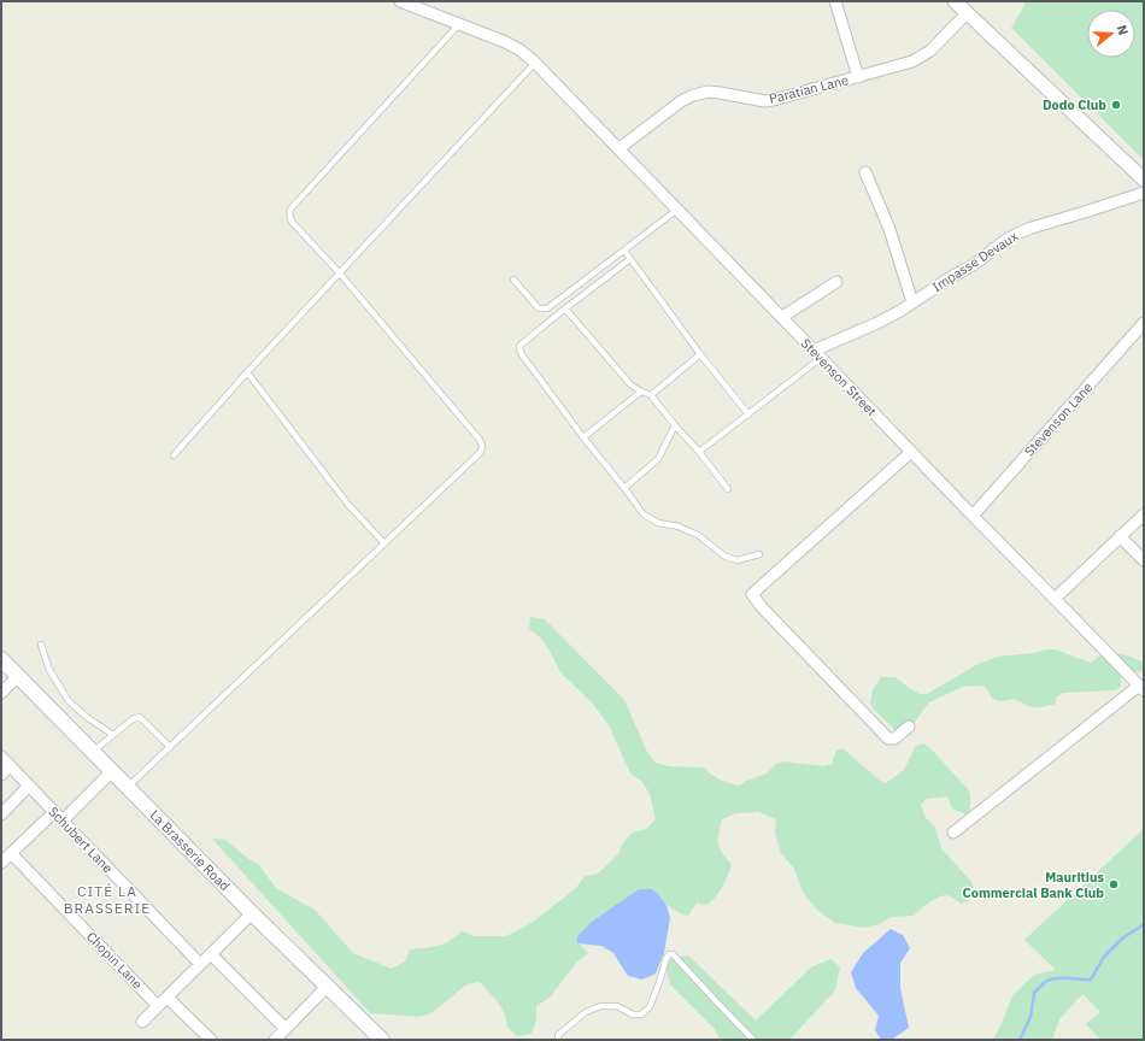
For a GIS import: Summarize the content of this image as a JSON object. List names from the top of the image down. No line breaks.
{"streets":{"main road":["La Brasserie Road"],"street":["Paratian Lane","Impasse Devaux","Stevenson Street","Stevenson Lane","Schubert Lane","Chopin Lane"]},"crossings":[["Paratian Lane","Stevenson Street"],["Impasse Devaux","Stevenson Street"],["Stevenson Street","Stevenson Lane"]],"districts":["CITÉ LA BRASSERIE"],"places":["Dodo Club","Mauritius Commercial Bank Club"],"north":"right"}
